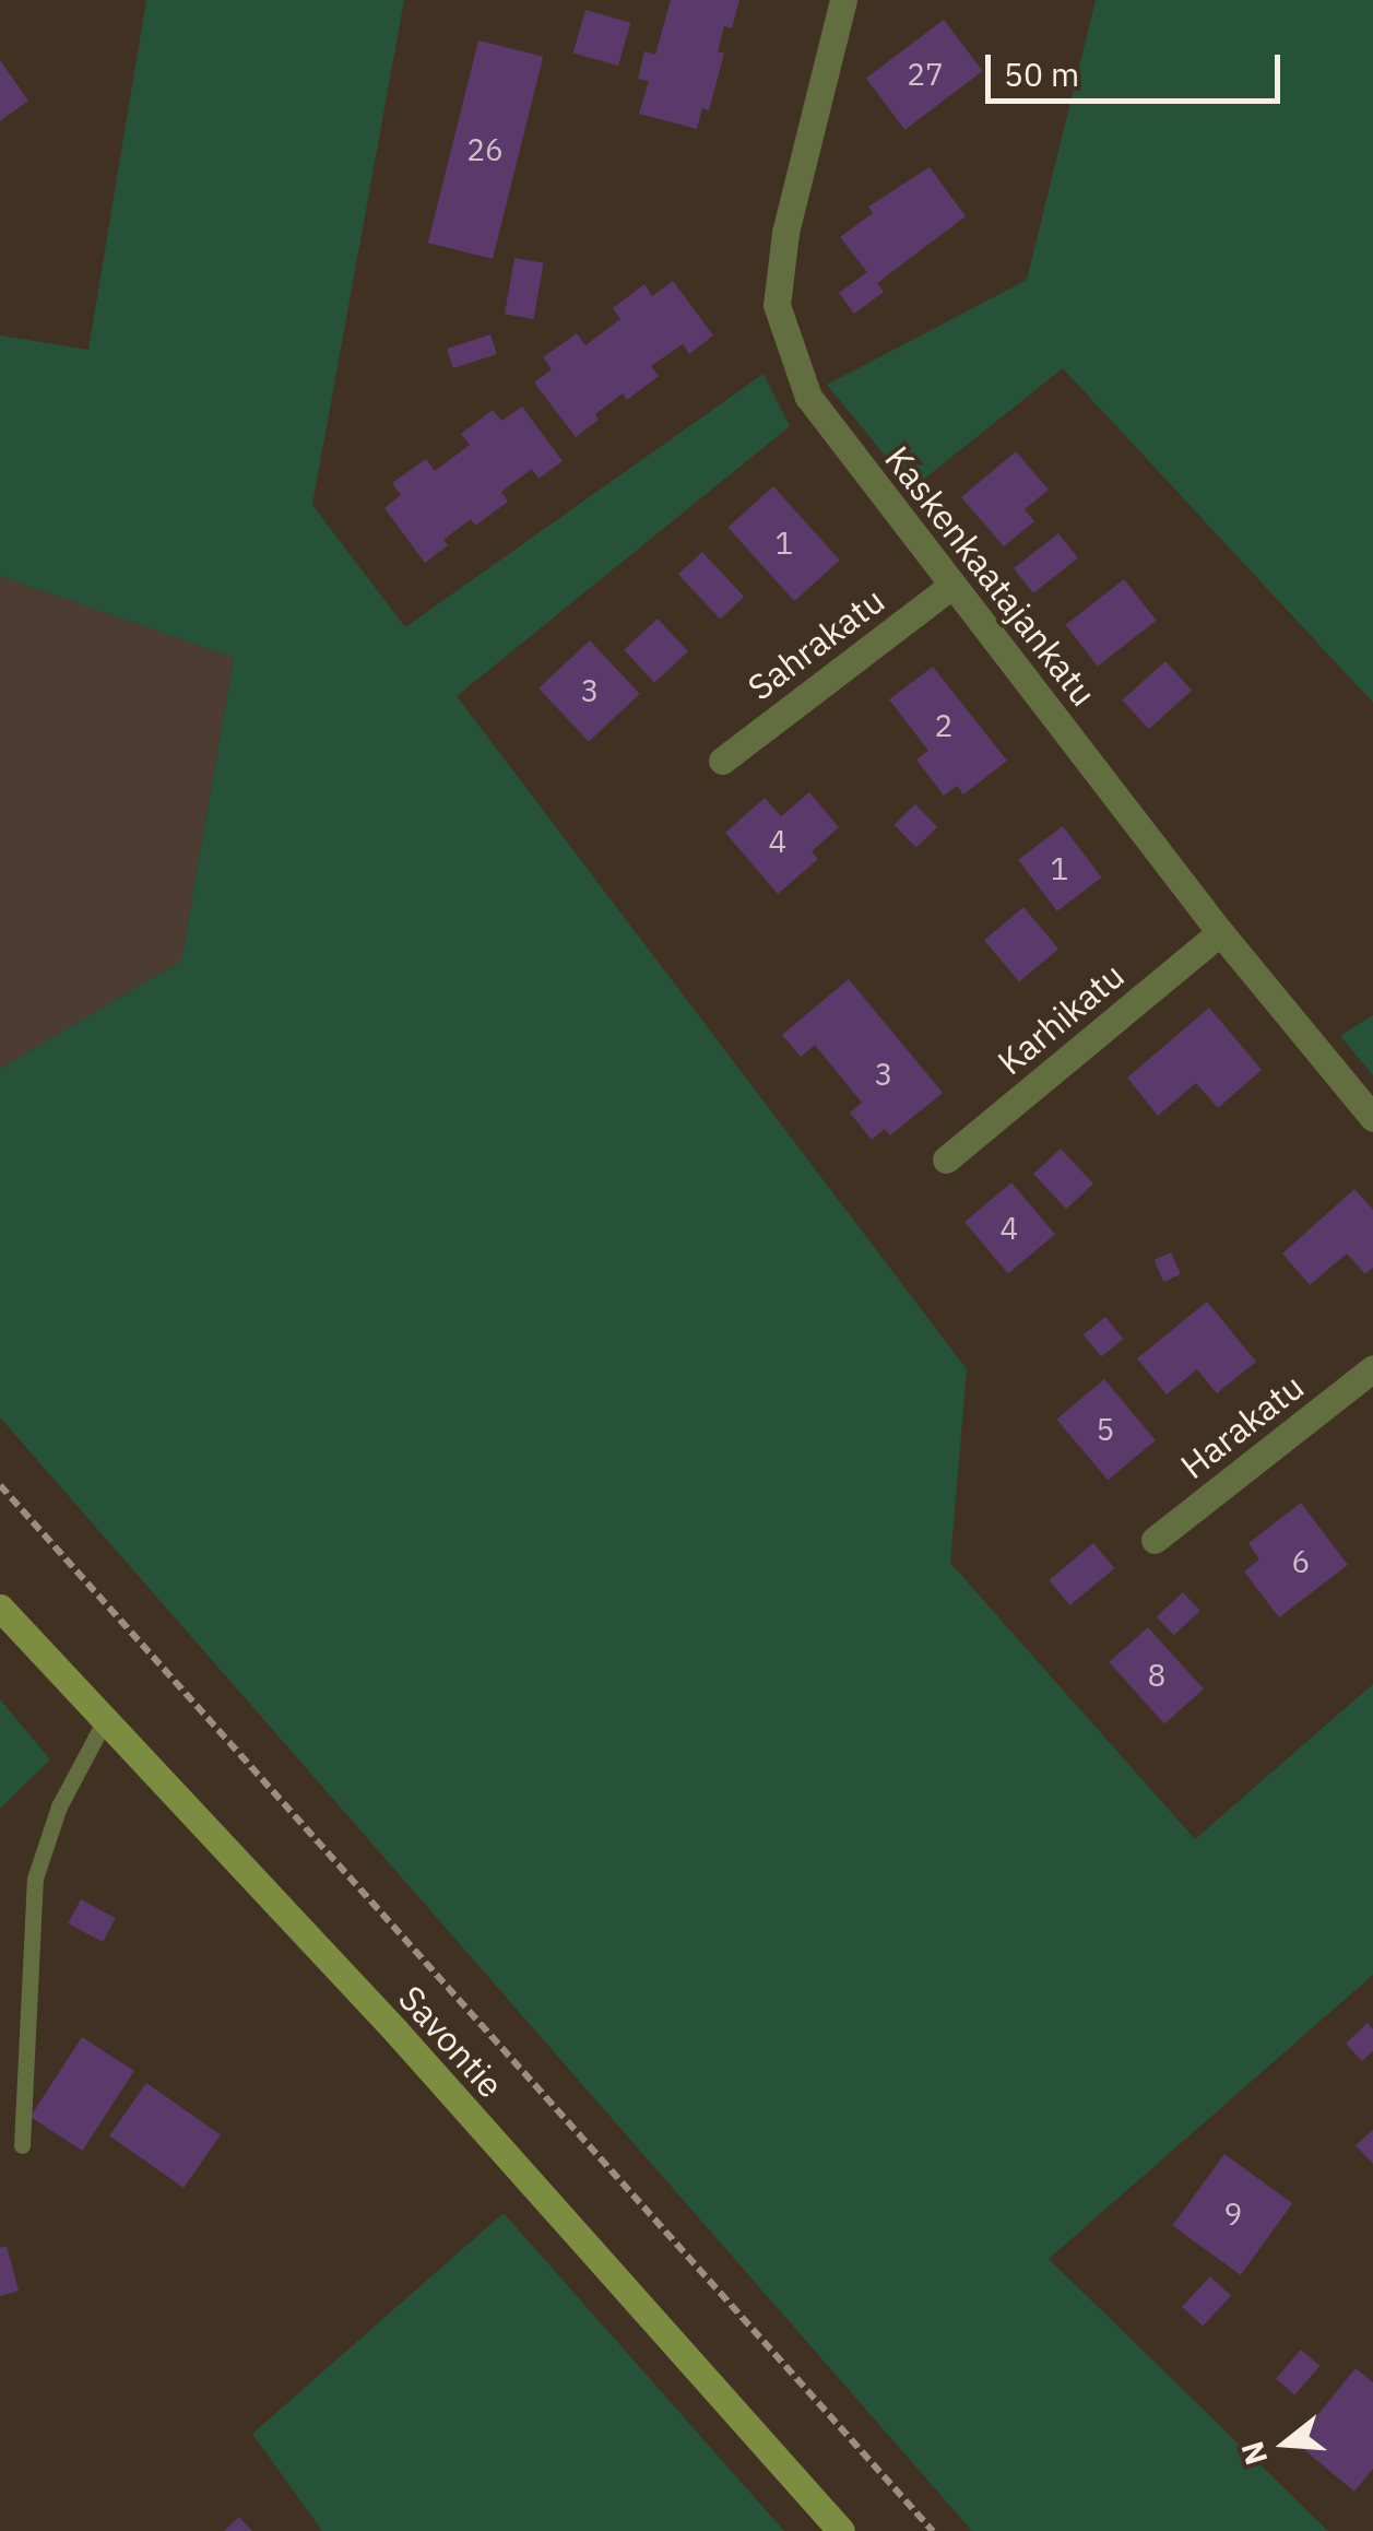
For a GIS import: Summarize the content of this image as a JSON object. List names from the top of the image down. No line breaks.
{"streets":{"main road":["Savontie"],"street":["Kaskenkaatajankatu","Sahrakatu","Karhikatu","Harakatu"]},"crossings":[["Kaskenkaatajankatu","Sahrakatu"],["Kaskenkaatajankatu","Karhikatu"]],"house_numbers":["27","26","1","3","2","4","1","3","4","5","6","8","9"],"scale_bar":"50 m","north":"left"}
